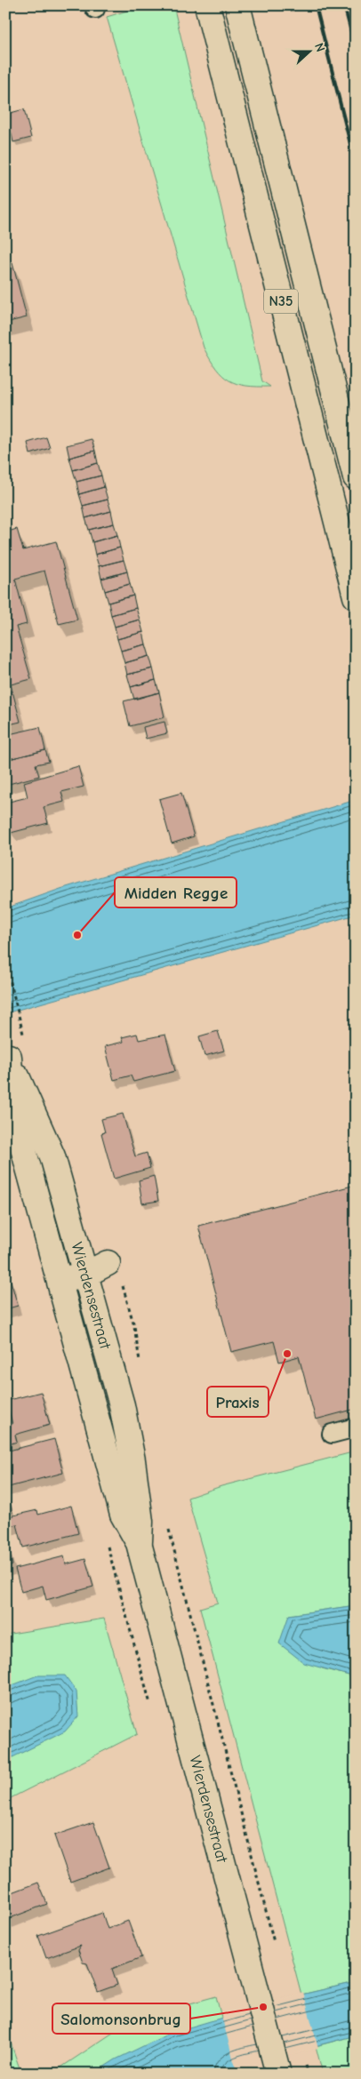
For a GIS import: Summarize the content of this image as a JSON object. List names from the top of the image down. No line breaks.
{"streets":{"street":["N35","Wierdensestraat"]},"places":["Midden Regge","Praxis","Salomonsonbrug"],"north":"right"}
